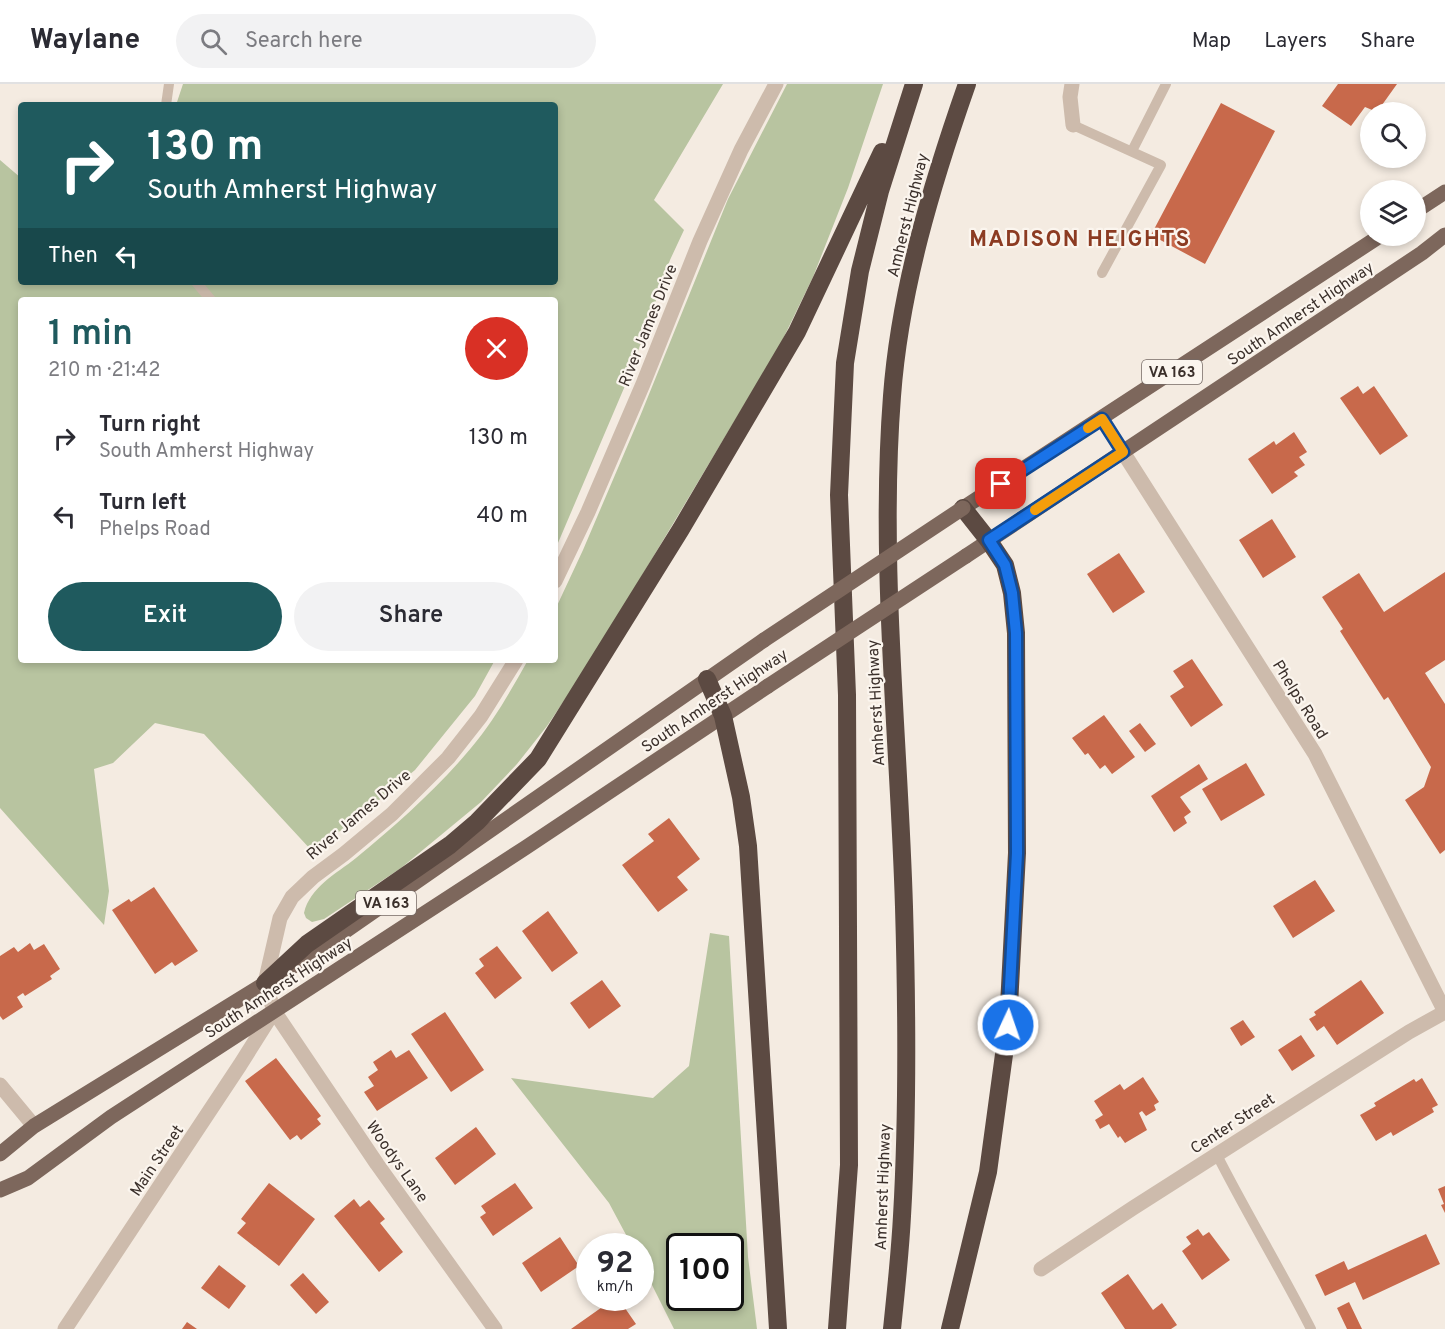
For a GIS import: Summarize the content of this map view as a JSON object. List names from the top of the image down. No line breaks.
{"streets":{"highway":["Amherst Highway"],"main road":["South Amherst Highway","VA 163"],"street":["River James Drive","Phelps Road","Center Street","Main Street","Woodys Lane"]},"crossings":[["South Amherst Highway","River James Drive"],["South Amherst Highway","Phelps Road"],["South Amherst Highway","Main Street"],["South Amherst Highway","Woodys Lane"],["Phelps Road","Center Street"],["Main Street","Woodys Lane"]],"districts":["MADISON HEIGHTS"],"page":{"header":"Waylane","search":"Search here","nav":["Map","Layers","Share"],"turn":["130 m","South Amherst Highway"],"then":"Then","heading":["1 min","210 m · 21:42"],"list":[{"name":"Turn right","note":"South Amherst Highway","value":"130 m"},{"name":"Turn left","note":"Phelps Road","value":"40 m"}],"buttons":["Exit","Share"],"speed":"92 km/h","limit":"100"}}
